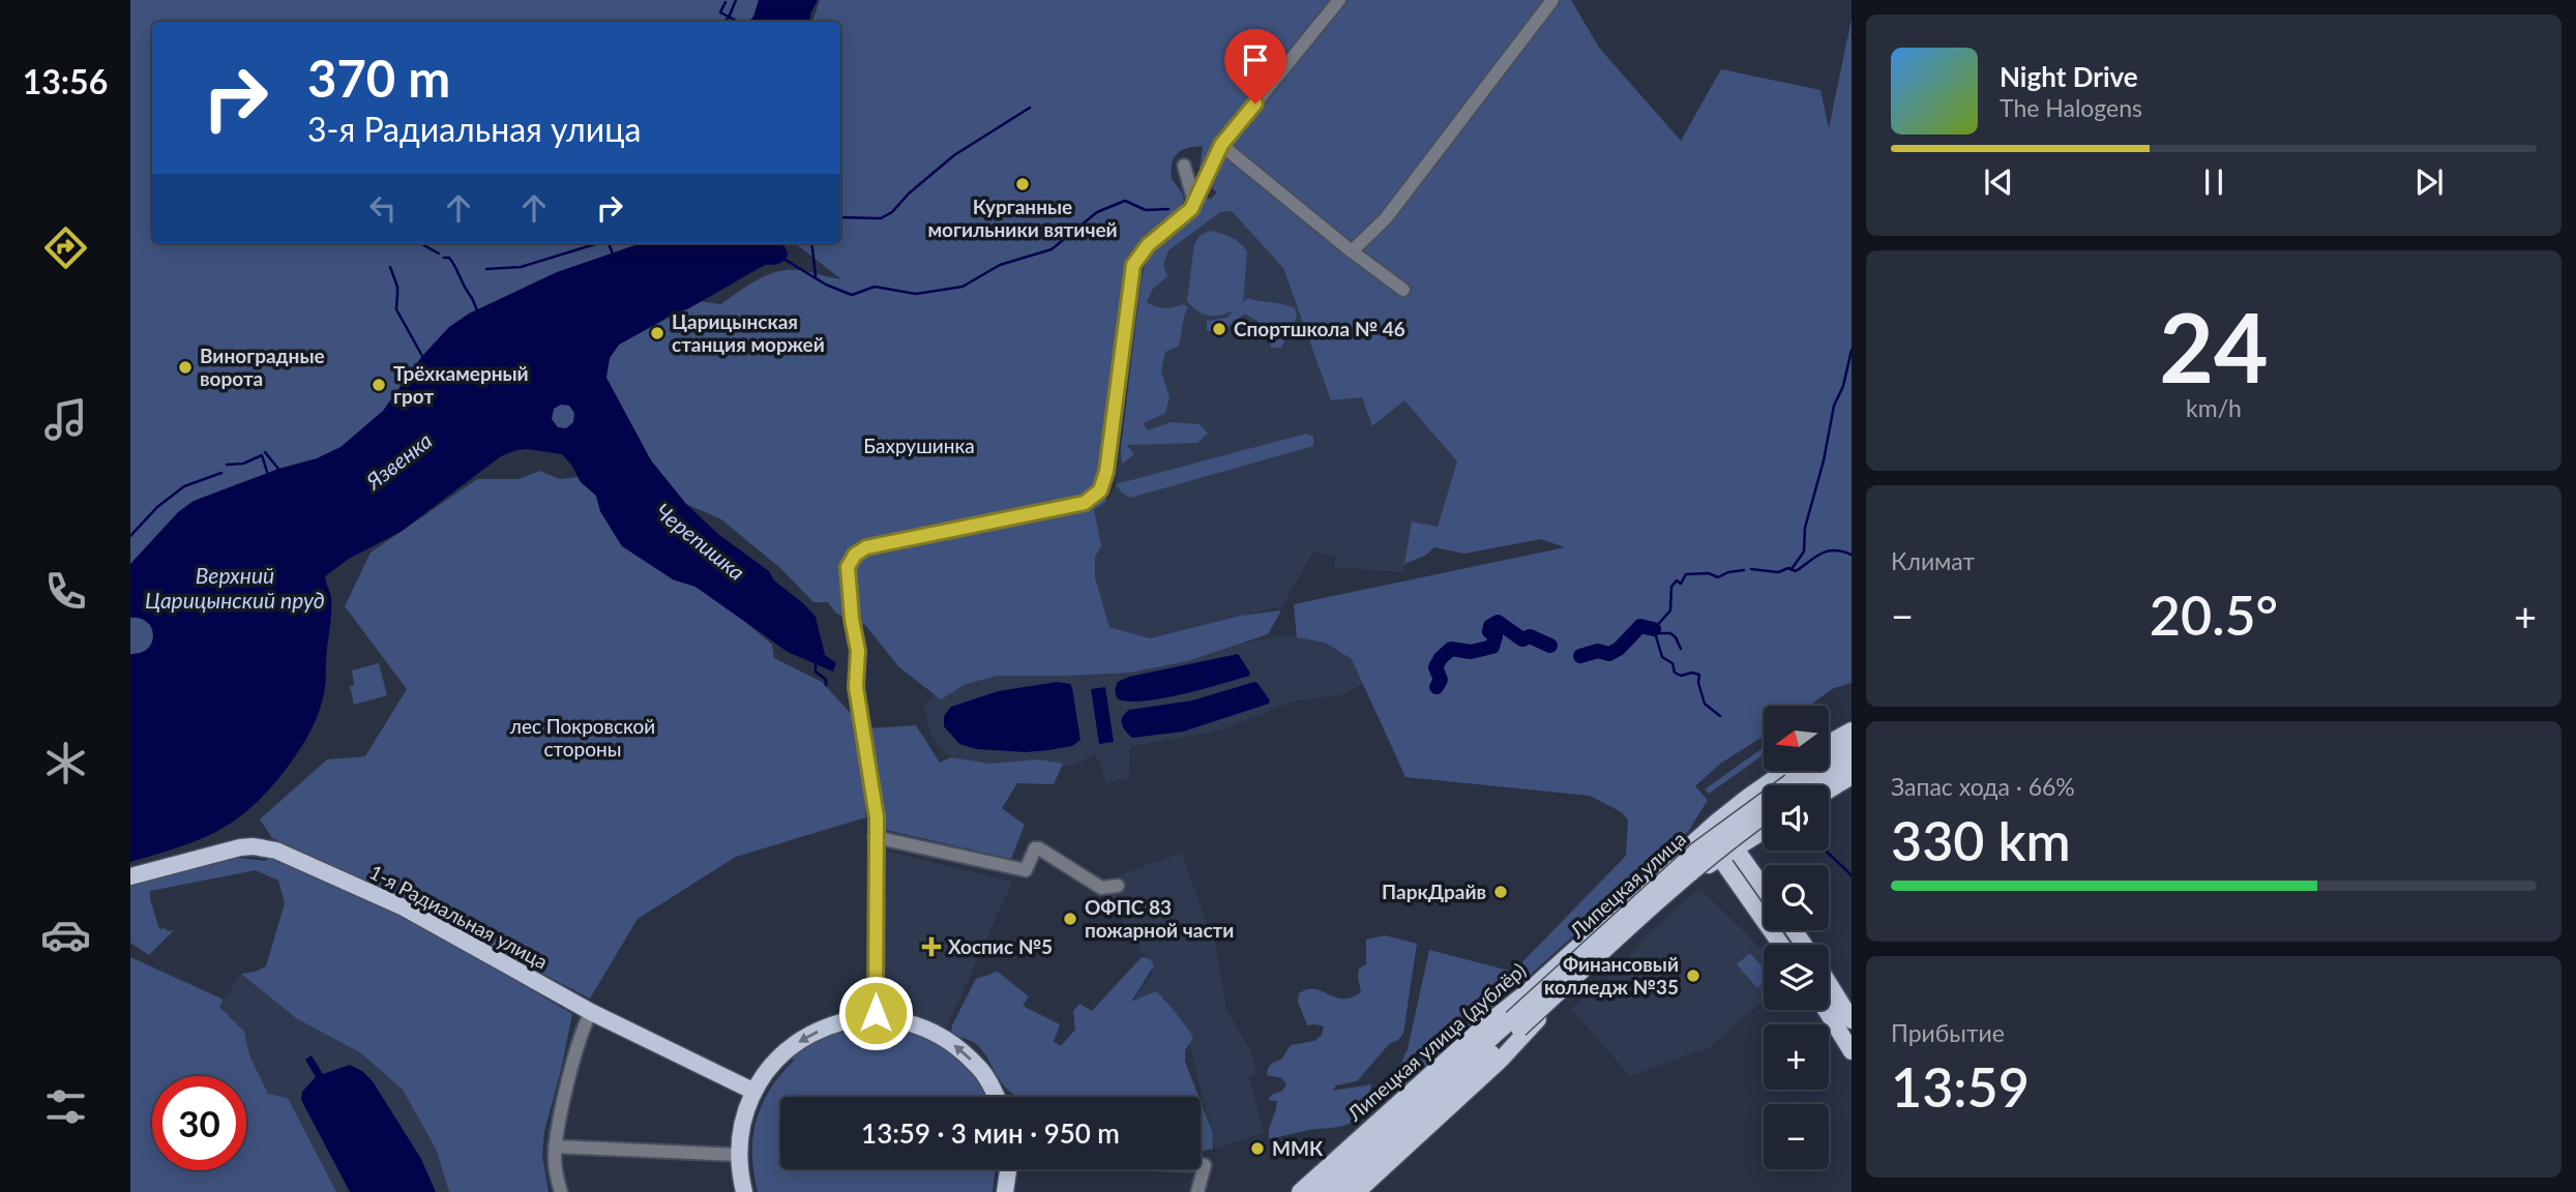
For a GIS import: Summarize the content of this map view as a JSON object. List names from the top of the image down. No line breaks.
{"streets":{"main road":["Липецкая улица","1-я Радиальная улица","Липецкая улица (дублёр)"]},"crossings":[["Липецкая улица","Липецкая улица (дублёр)"]],"water":["Язвенка","Черепишка","Верхний Царицынский пруд"],"parks":["Бахрушинка","лес Покровской стороны"],"places":{"other":["Курганные могильники вятичей","Спортшкола № 46","Царицынская станция моржей","Виноградные ворота","Трёхкамерный грот","ПаркДрайв","ОФПС 83 пожарной части","Финансовый колледж №35","ММК"],"health":["Хоспис №5"]},"north":"left","page":{"tabs":"13:56","turn":["370 m","3-я Радиальная улица"],"song":["Night Drive","The Halogens"],"tile":[["24","km/h"],"Климат",["Запас хода · 66%","330 km"],["Прибытие","13:59"]],"heat":["−","20.5°","+"],"map_buttons":["+","−"],"limit":"30","trip":"13:59 · 3 мин · 950 m"}}
